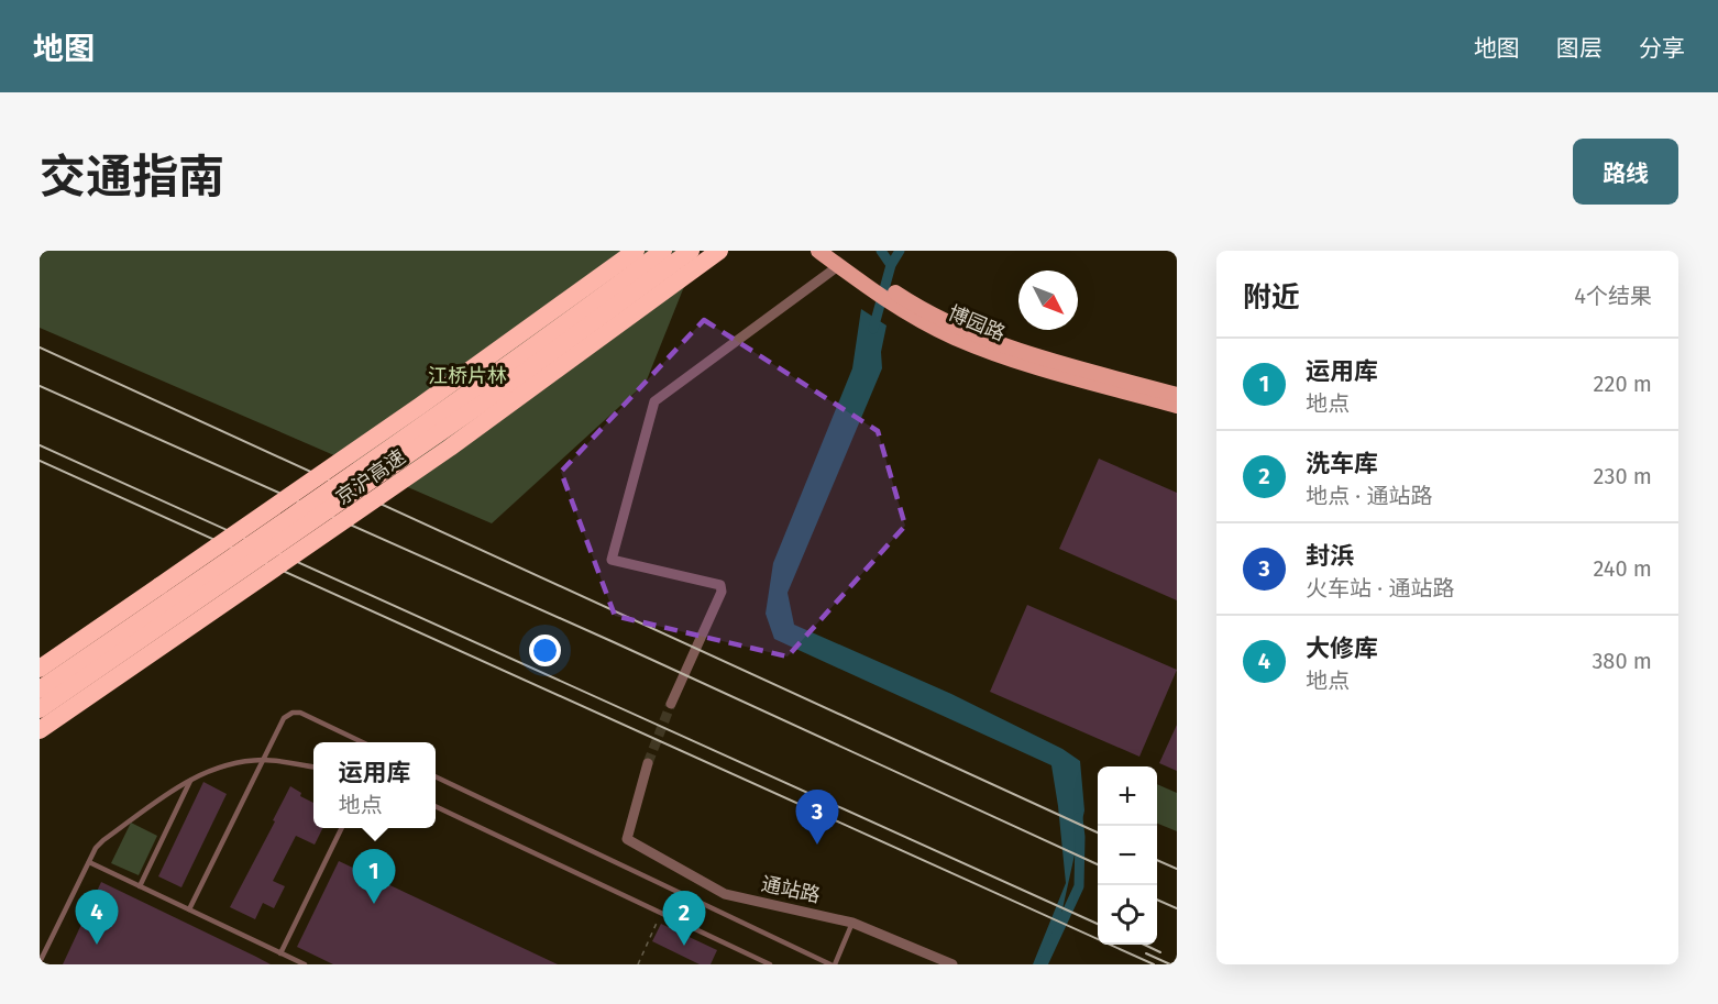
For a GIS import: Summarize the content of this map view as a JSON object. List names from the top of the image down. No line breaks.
{"streets":{"highway":["京沪高速"],"main road":["博园路"],"street":["通站路"]},"parks":["江桥片林"],"north":"bottom right","page":{"header":"地图","nav":["地图","图层","分享"],"title":"交通指南","buttons":"路线","heading":["附近","4个结果"],"list":[{"mark":"1","name":"运用库","note":"地点","value":"220 m"},{"mark":"2","name":"洗车库","note":"地点 · 通站路","value":"230 m"},{"mark":"3","name":"封浜","note":"火车站 · 通站路","value":"240 m"},{"mark":"4","name":"大修库","note":"地点","value":"380 m"}],"popup":["运用库","地点"],"map_buttons":["+","−"],"pins":["3","1","4","2"]}}
